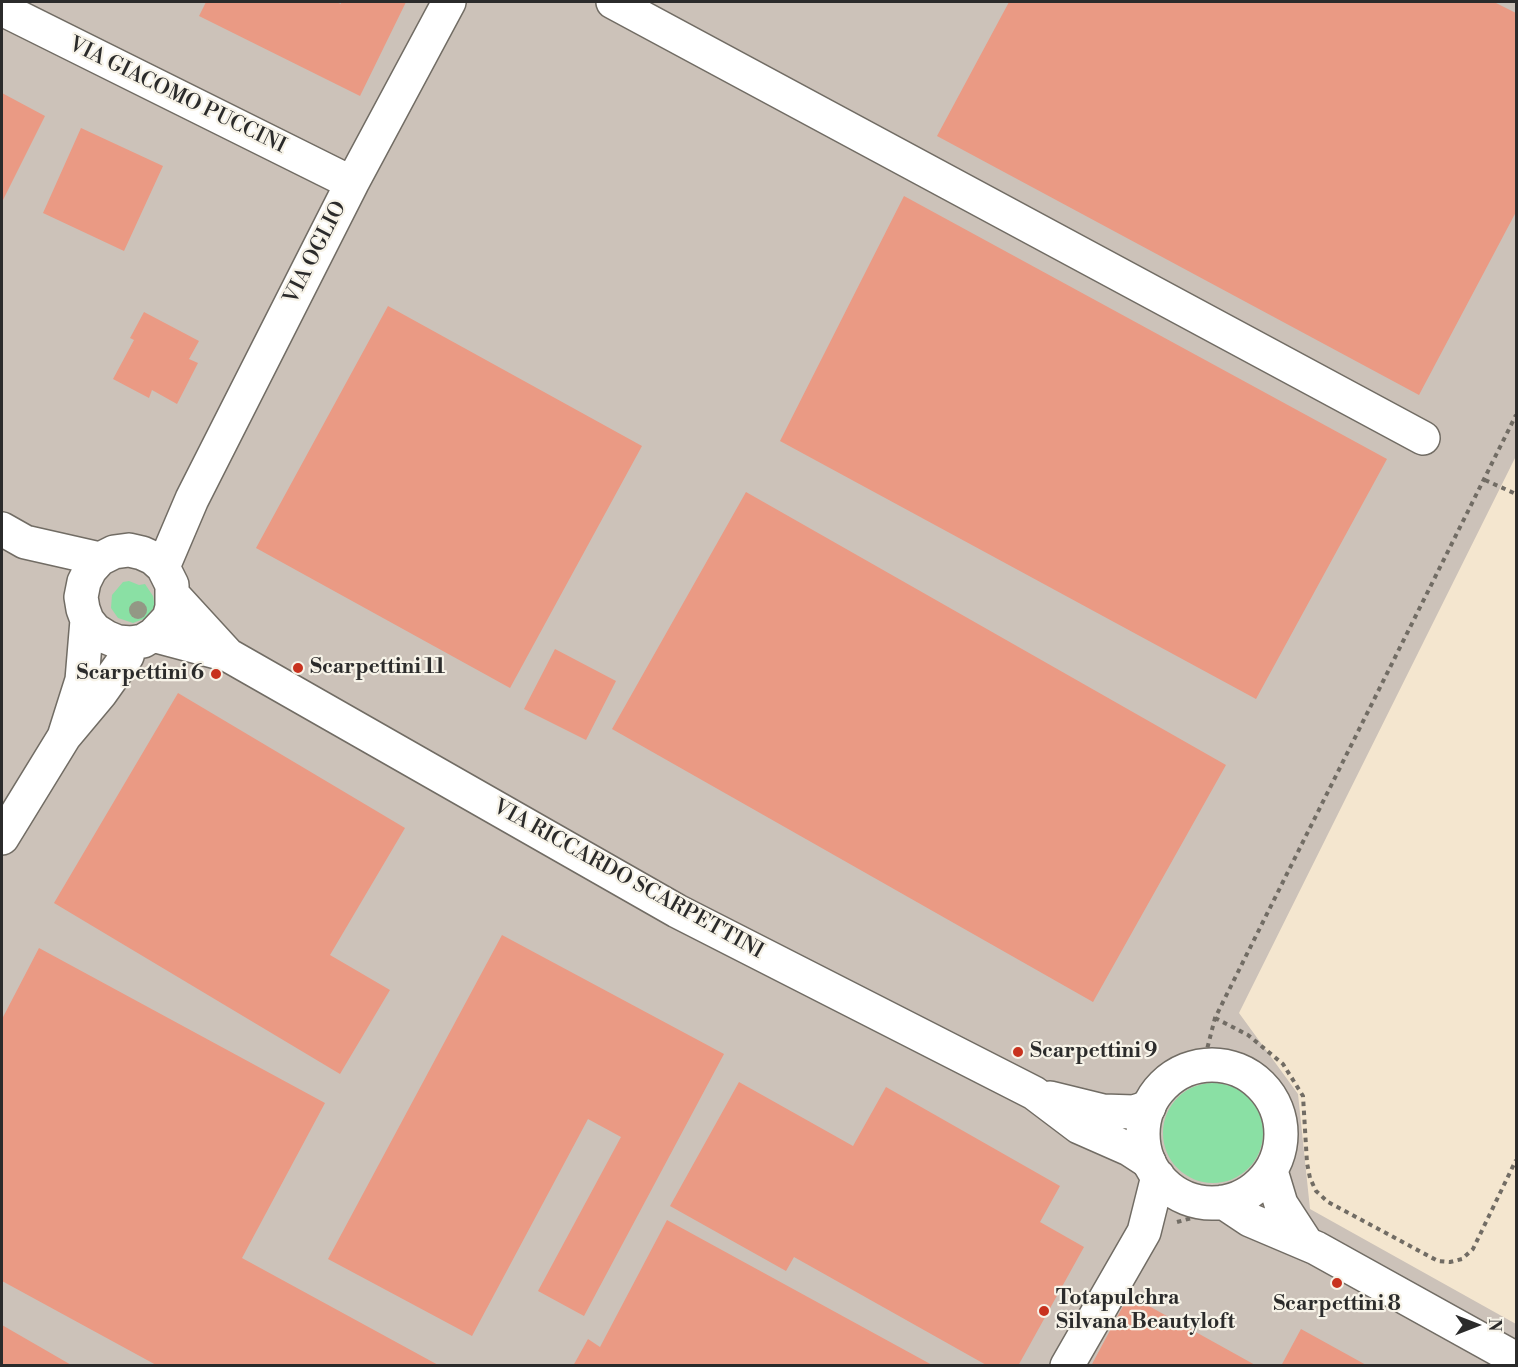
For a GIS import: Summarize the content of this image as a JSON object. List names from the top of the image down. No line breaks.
{"streets":{"street":["VIA GIACOMO PUCCINI","VIA OGLIO","VIA RICCARDO SCARPETTINI"]},"crossings":[["VIA GIACOMO PUCCINI","VIA OGLIO"],["VIA OGLIO","VIA RICCARDO SCARPETTINI"]],"places":["Scarpettini 11","Scarpettini 6","Scarpettini 9","Scarpettini 8","Totapulchra Silvana Beautyloft"],"north":"right"}
